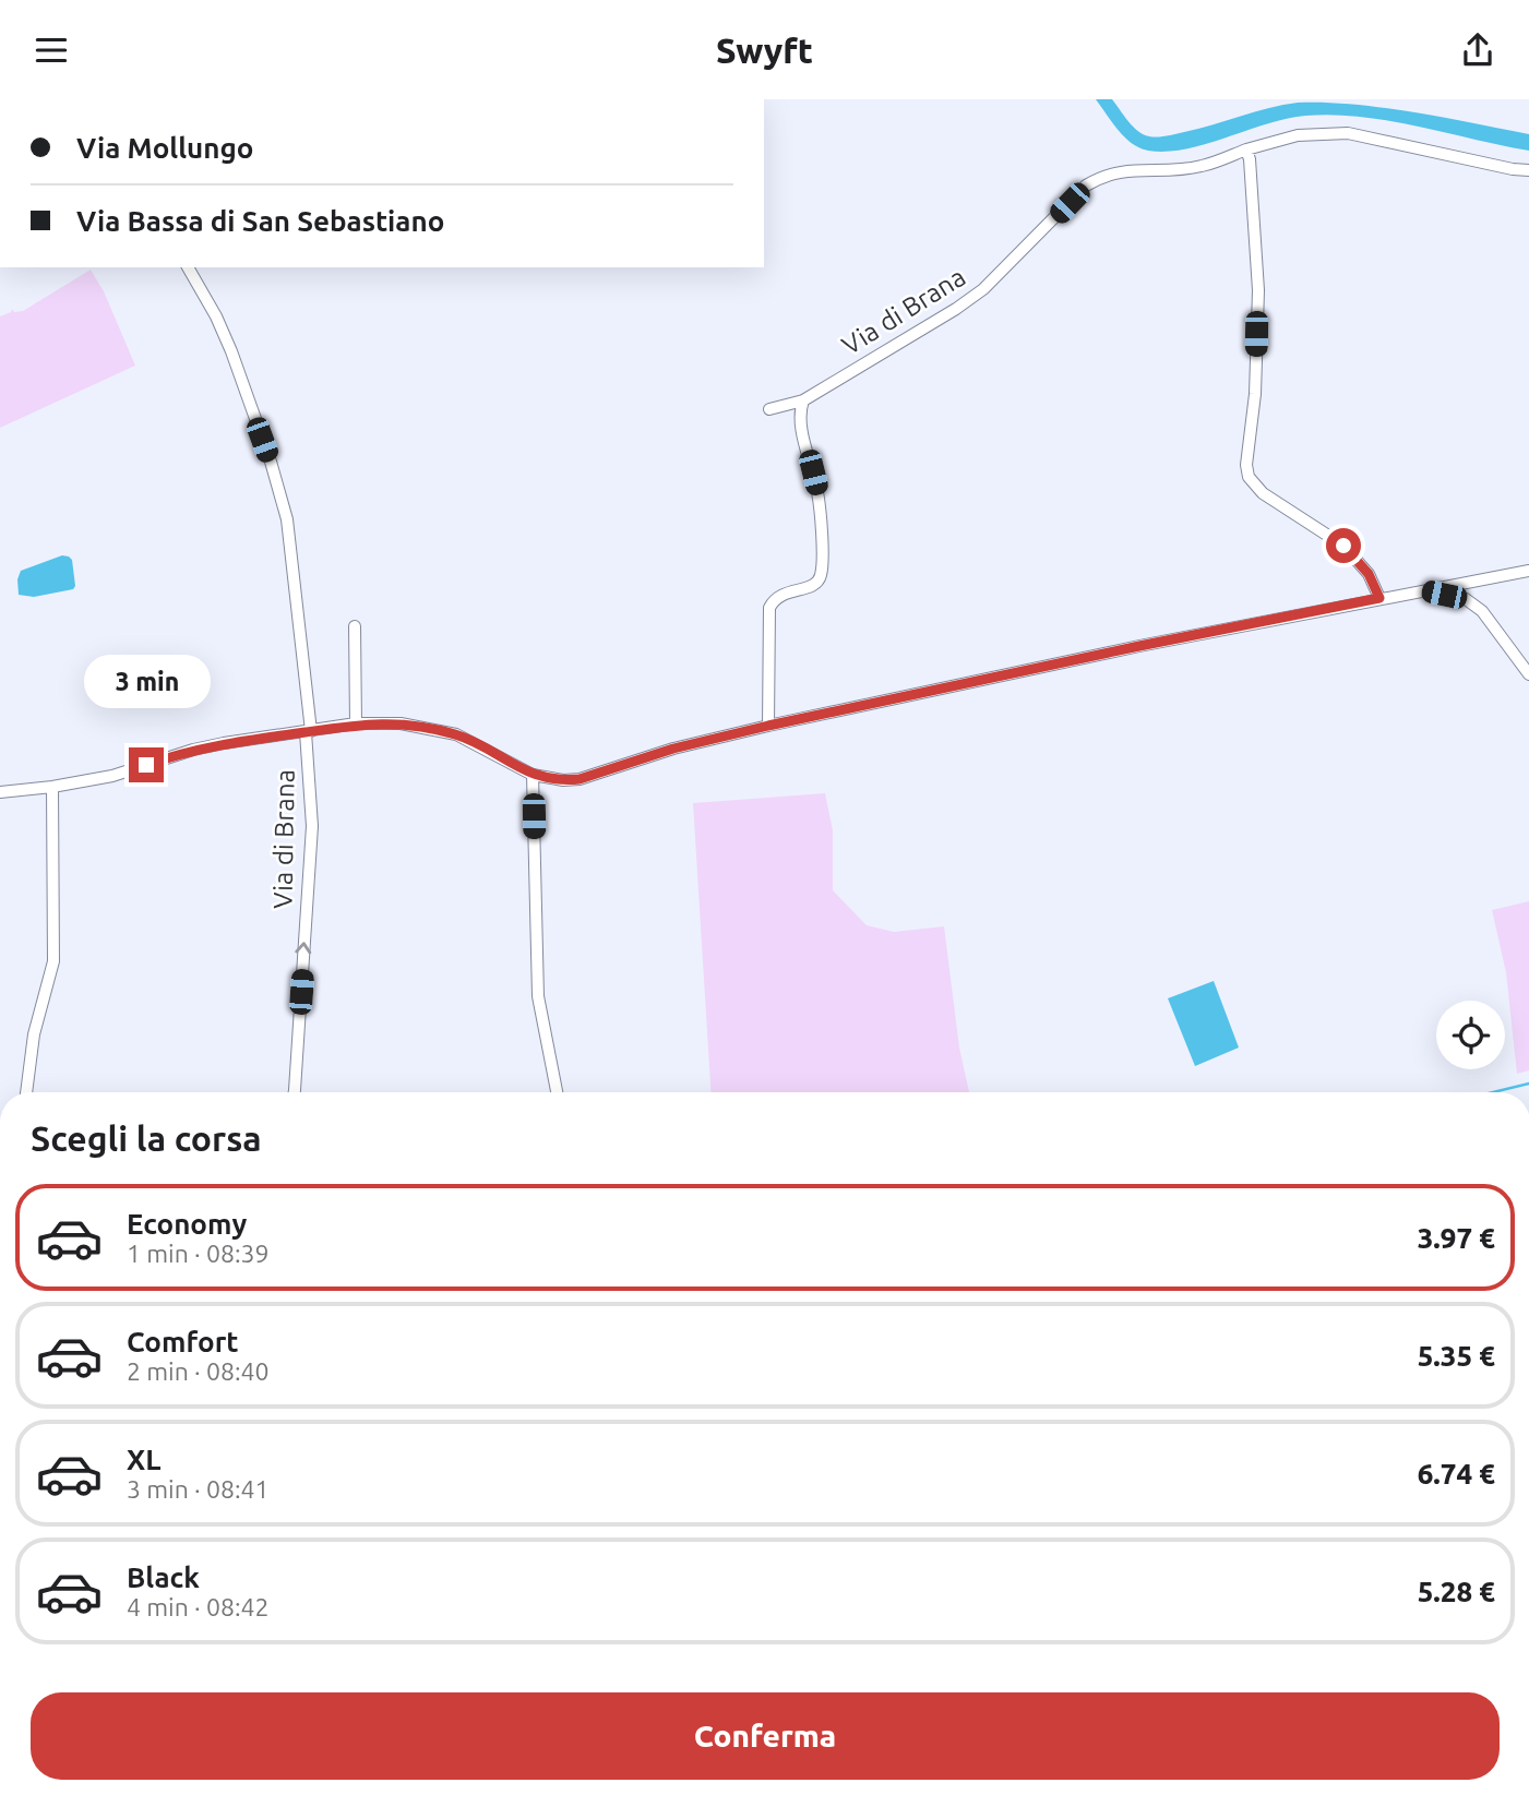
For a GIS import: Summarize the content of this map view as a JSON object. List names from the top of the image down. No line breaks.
{"streets":{"street":["Via di Brana"]},"page":{"header":"Swyft","banner":["Via Mollungo","Via Bassa di San Sebastiano"],"bubble":"3 min","heading":"Scegli la corsa","list":[{"name":"Economy","note":"1 min · 08:39","value":"3.97 €"},{"name":"Comfort","note":"2 min · 08:40","value":"5.35 €"},{"name":"XL","note":"3 min · 08:41","value":"6.74 €"},{"name":"Black","note":"4 min · 08:42","value":"5.28 €"}],"buttons":"Conferma"}}
